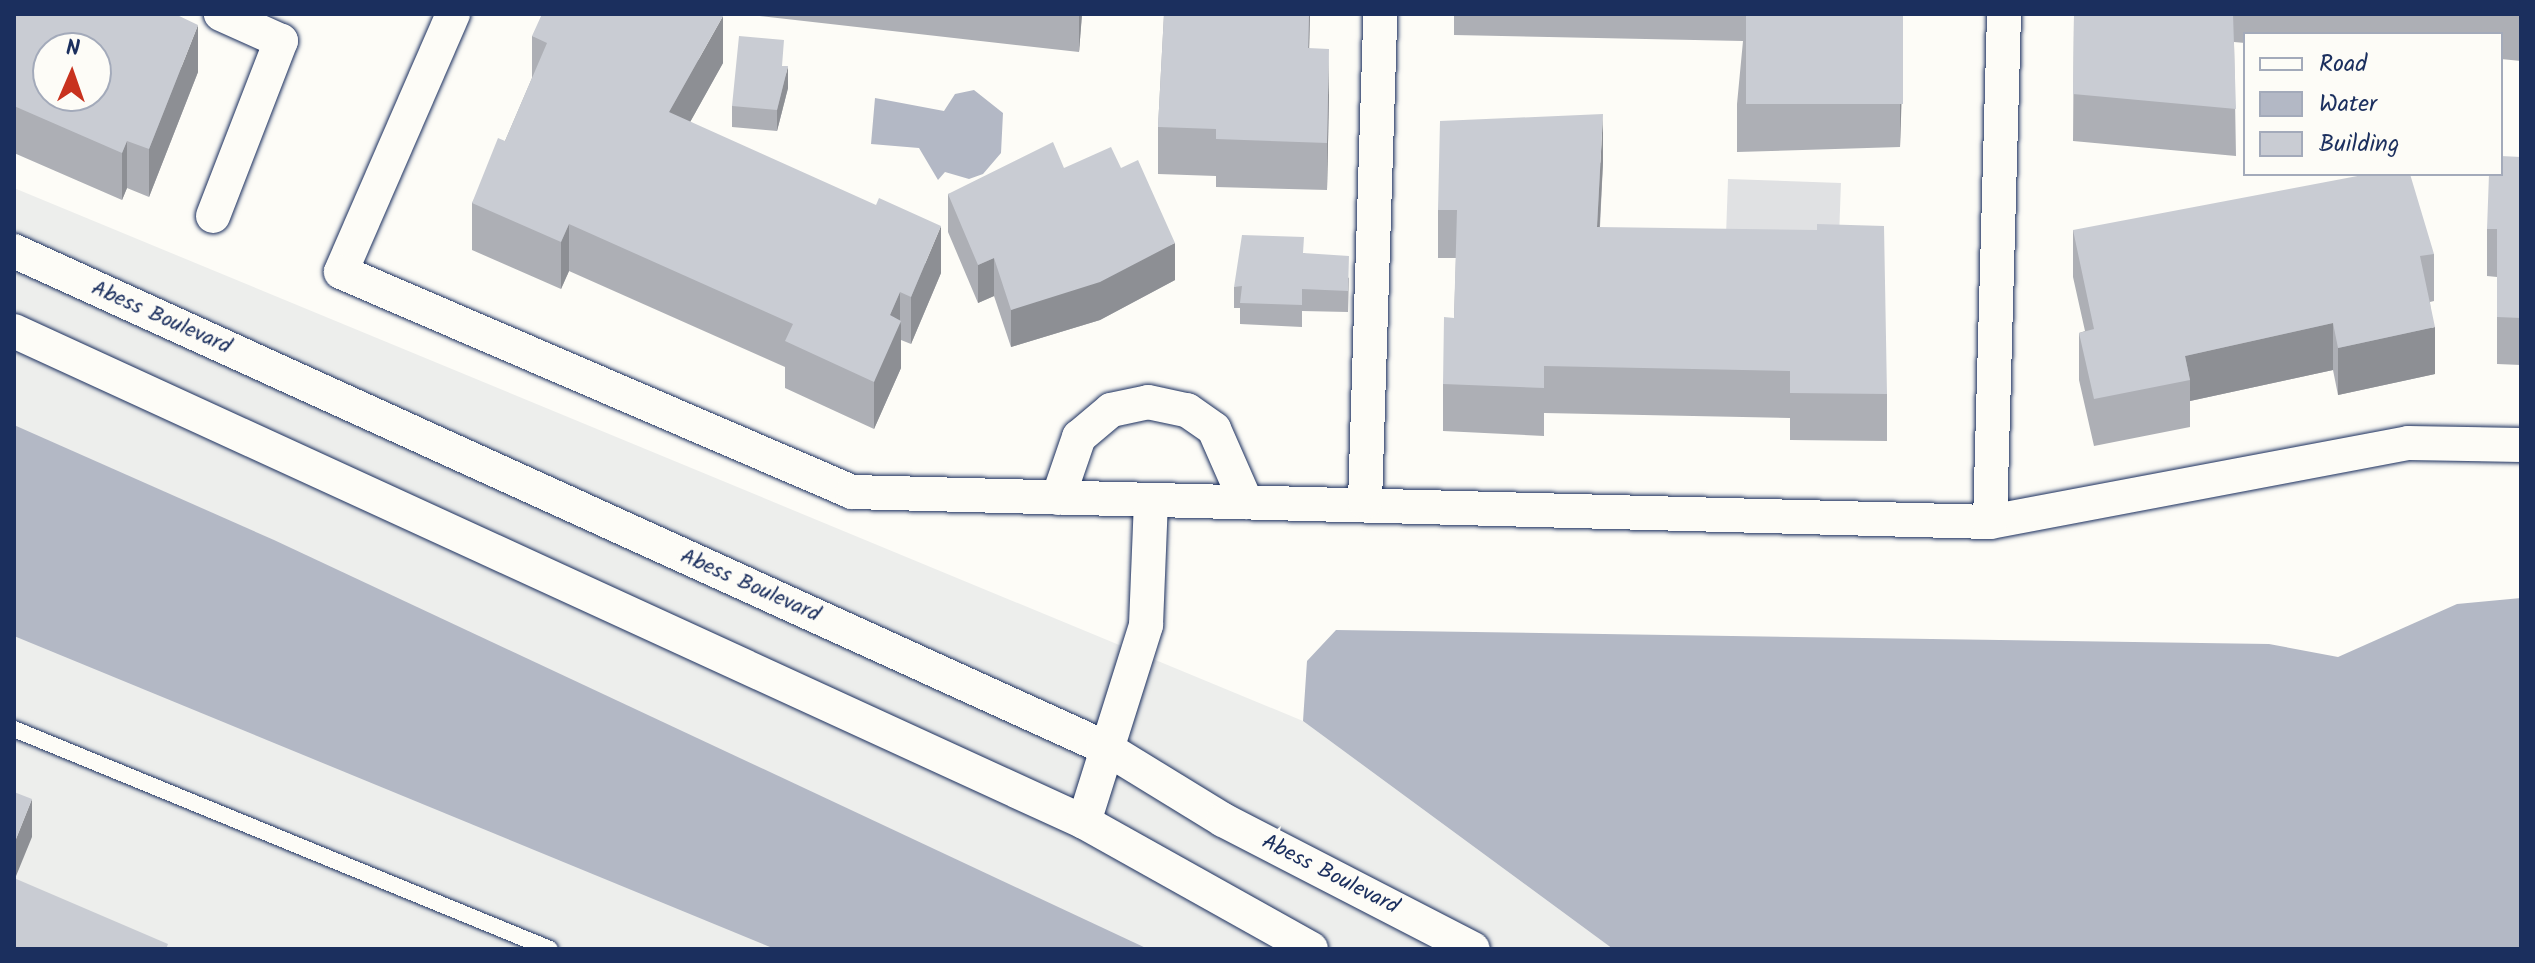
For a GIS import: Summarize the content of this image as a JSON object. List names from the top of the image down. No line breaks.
{"streets":{"street":["Abess Boulevard"]},"legend":["Road","Water","Building"],"north":"top"}
